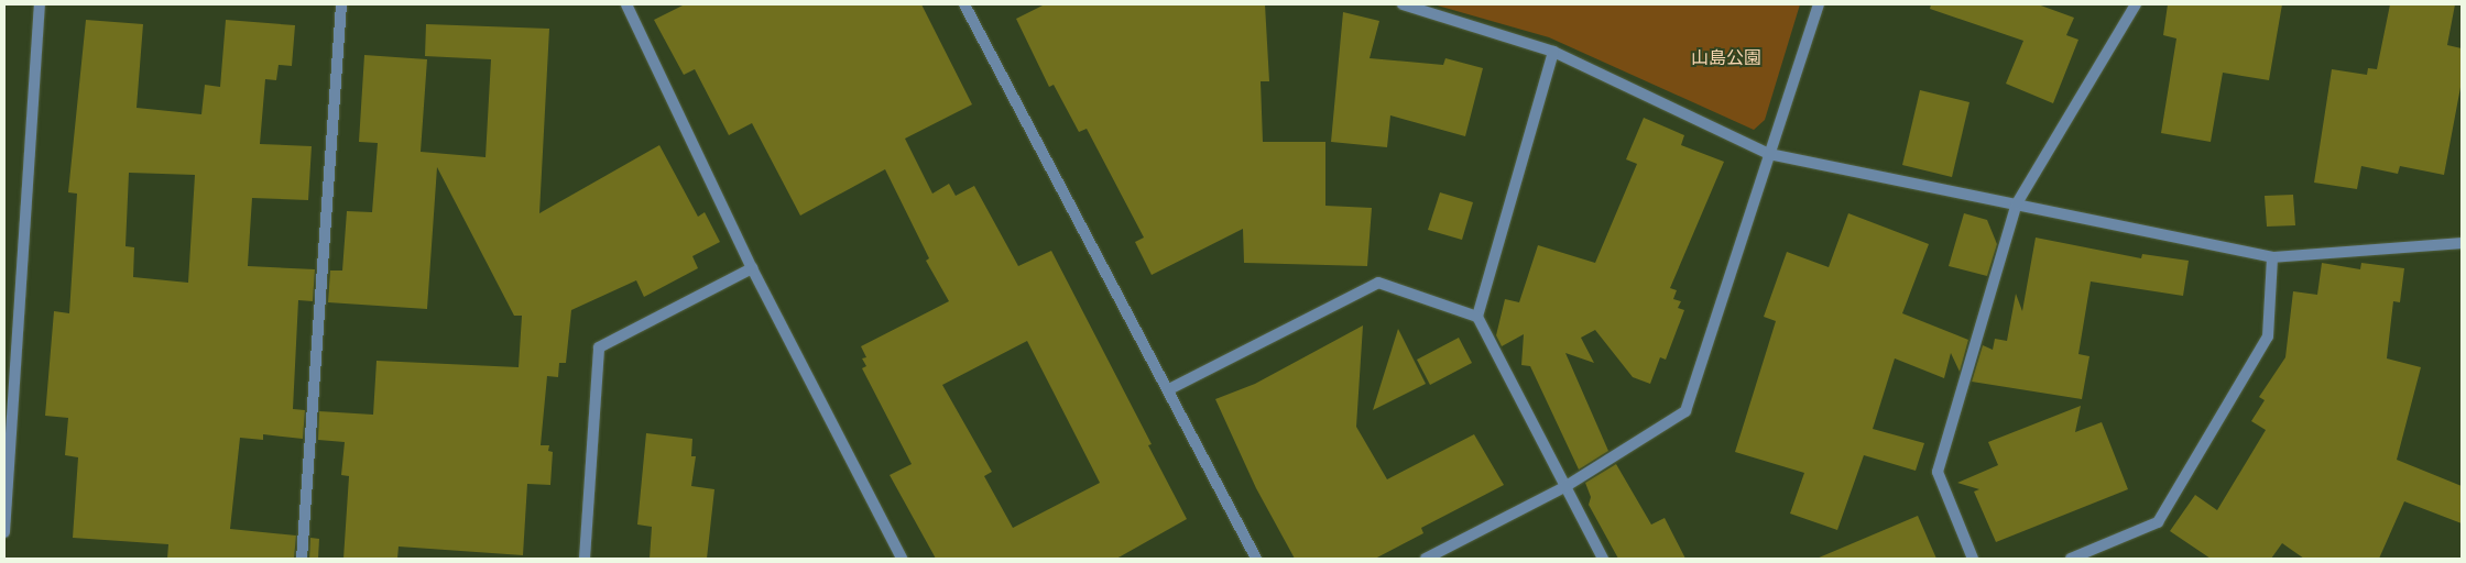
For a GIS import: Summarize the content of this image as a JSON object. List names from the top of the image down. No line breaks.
{"parks":["山島公園"]}
